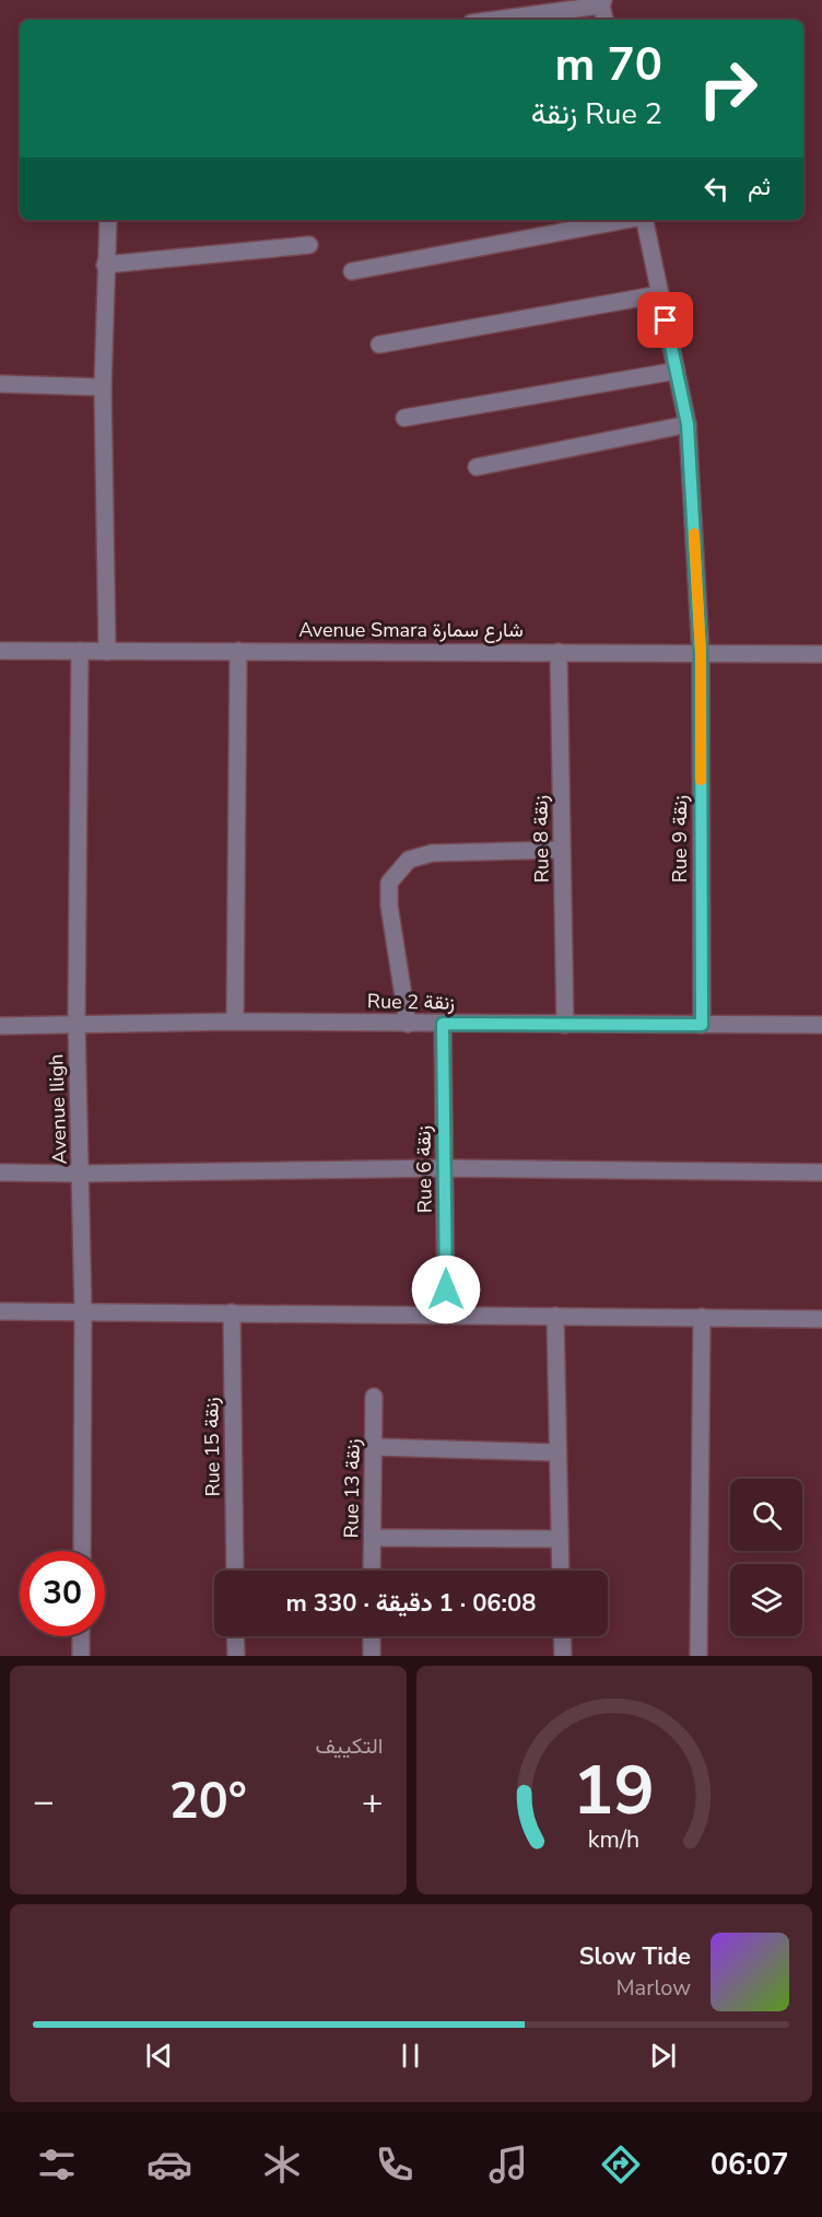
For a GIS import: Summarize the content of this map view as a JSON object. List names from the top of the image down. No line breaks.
{"streets":{"street":["Avenue Smara شارع سمارة","Rue 8 زنقة","Rue 9 زنقة","Rue 2 زنقة","Avenue Iligh","Rue 6 زنقة","Rue 15 زنقة","Rue 13 زنقة"]},"crossings":[["Avenue Smara شارع سمارة","Rue 8 زنقة"],["Avenue Smara شارع سمارة","Rue 9 زنقة"],["Avenue Smara شارع سمارة","Avenue Iligh"],["Rue 8 زنقة","Rue 2 زنقة"],["Rue 9 زنقة","Rue 2 زنقة"],["Rue 2 زنقة","Avenue Iligh"],["Rue 2 زنقة","Rue 6 زنقة"]],"page":{"turn":["70 m","Rue 2 زنقة"],"then":"ثم","limit":"30","trip":"06:08 · 1 دقيقة · 330 m","tile":"التكييف","heat":["−","20°","+"],"song":["Slow Tide","Marlow"],"tabs":"06:07","gauge":["19","km/h"]}}
